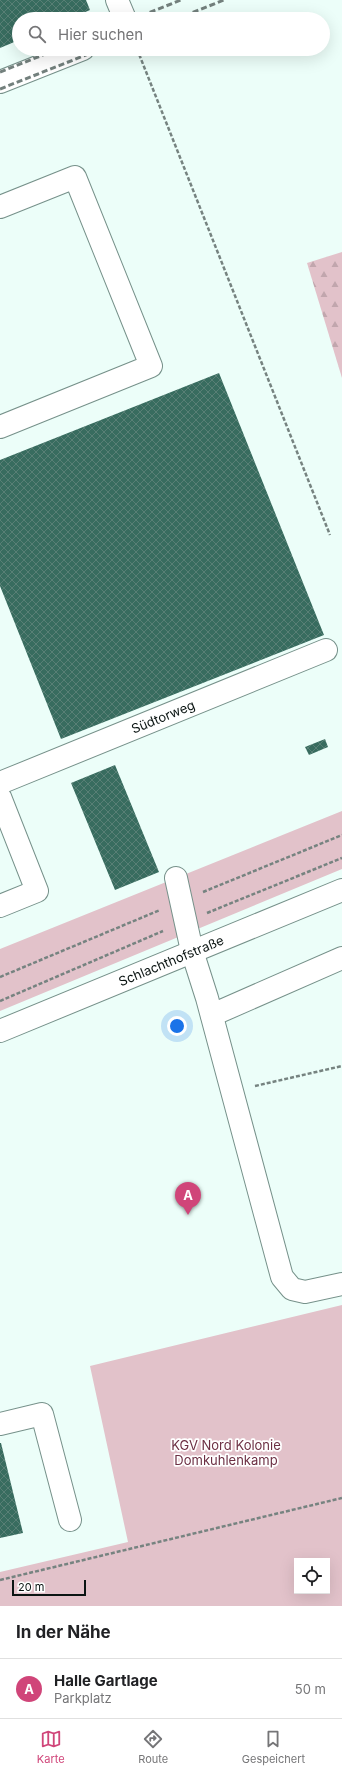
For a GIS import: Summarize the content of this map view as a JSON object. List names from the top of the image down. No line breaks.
{"streets":{"street":["Südtorweg","Schlachthofstraße"]},"parks":["KGV Nord Kolonie Domkuhlenkamp"],"scale_bar":"20 m","page":{"search":"Hier suchen","pins":"A","scale":"20 m","heading":"In der Nähe","list":[{"mark":"A","name":"Halle Gartlage","note":"Parkplatz","value":"50 m"}],"nav":["Karte","Route","Gespeichert"]}}
